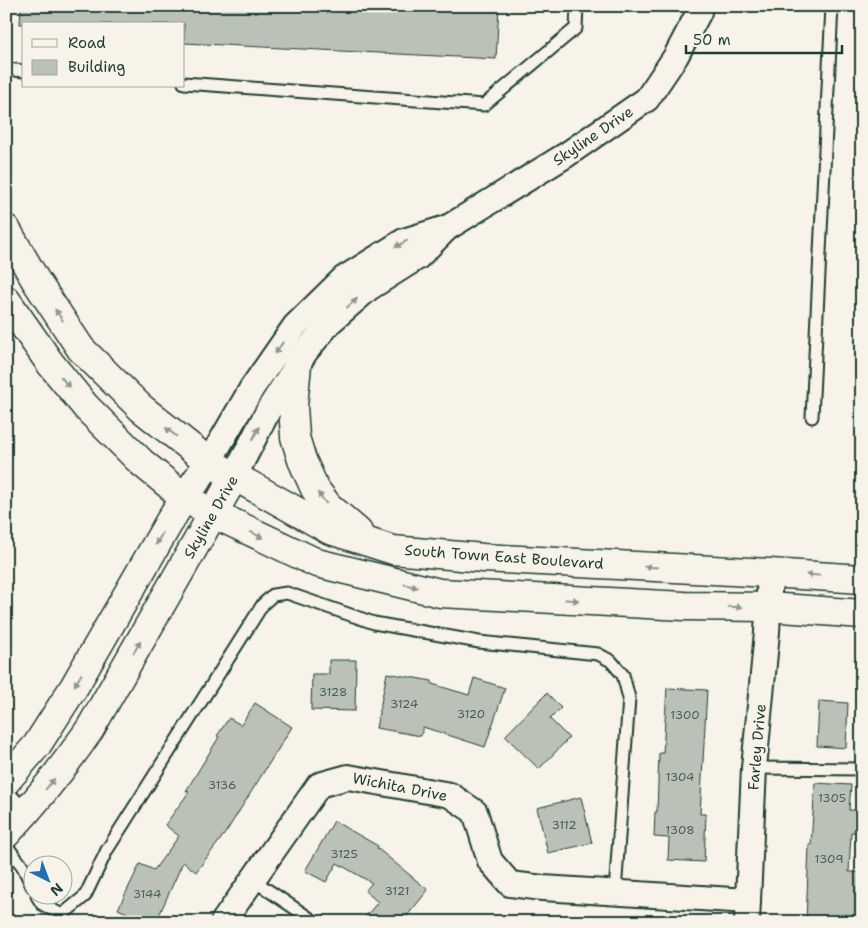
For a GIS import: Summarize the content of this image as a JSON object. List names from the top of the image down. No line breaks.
{"streets":{"main road":["Skyline Drive","South Town East Boulevard"],"street":["Farley Drive","Wichita Drive"]},"crossings":[["Skyline Drive","South Town East Boulevard"],["South Town East Boulevard","Farley Drive"],["Farley Drive","Wichita Drive"]],"house_numbers":["3128","3124","3120","1300","1304","3136","1305","3112","1308","3125","1309","3121","3144"],"legend":["Road","Building"],"scale_bar":"50 m","north":"bottom right"}
